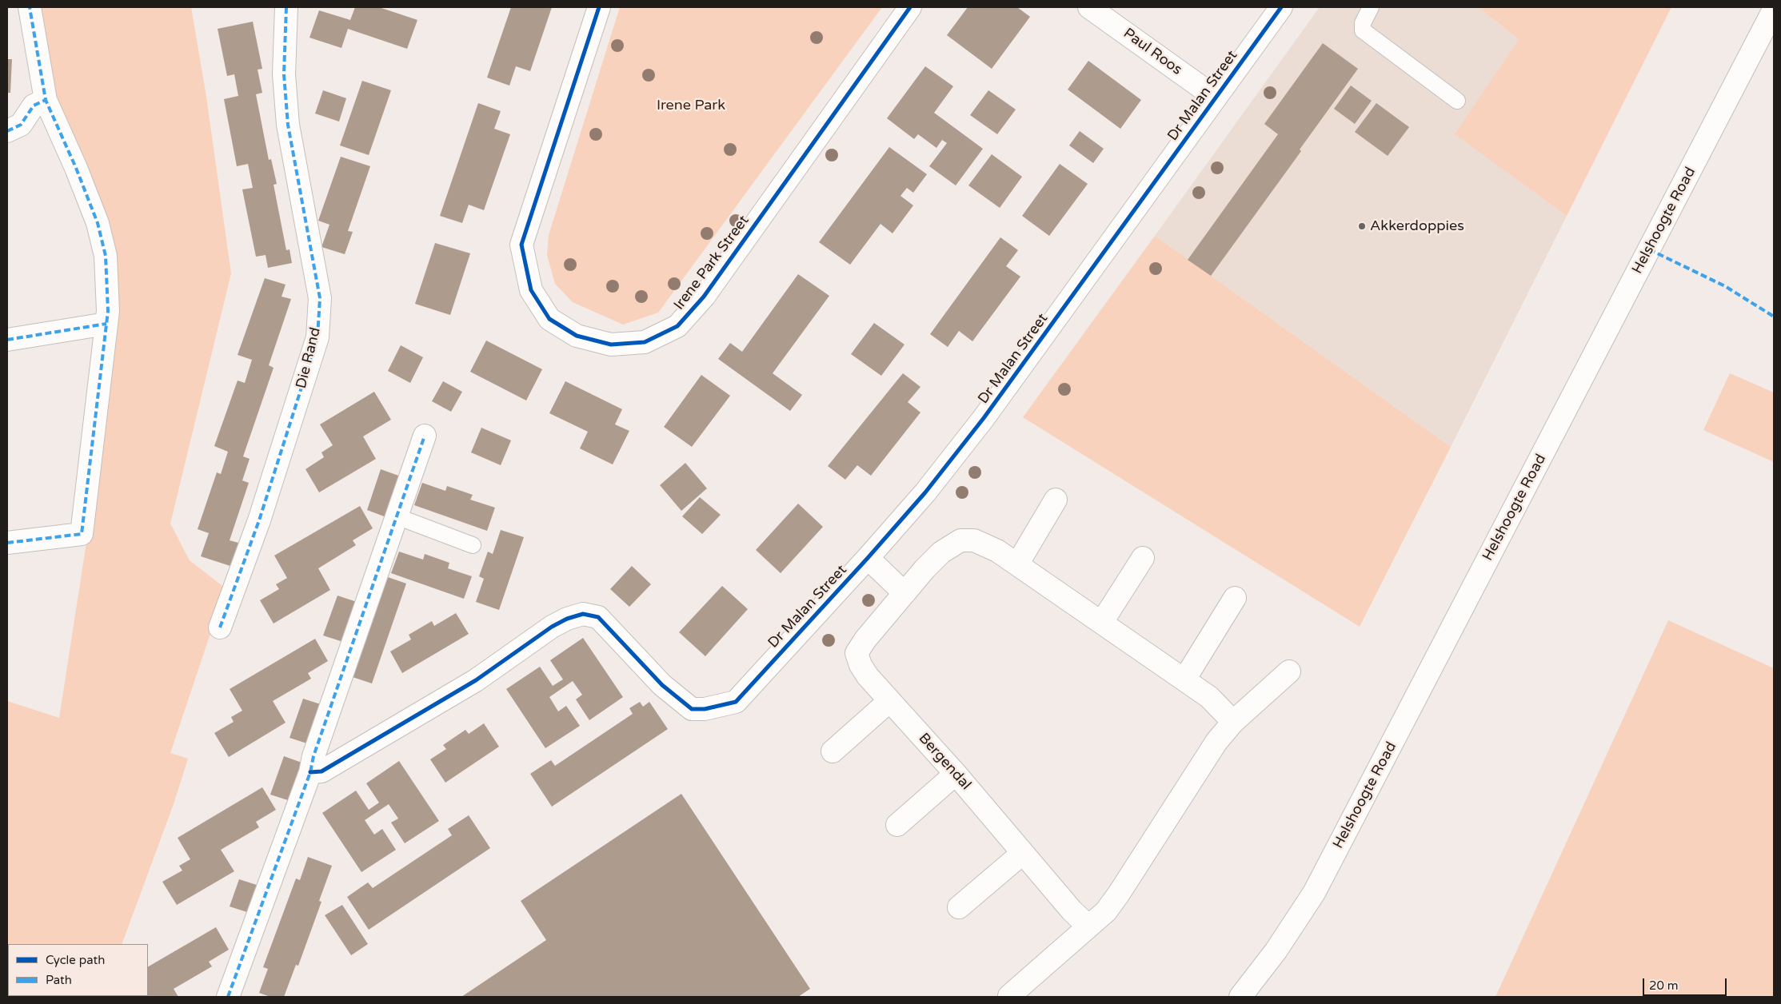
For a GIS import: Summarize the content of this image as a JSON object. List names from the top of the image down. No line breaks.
{"streets":{"street":["Paul Roos","Dr Malan Street","Helshoogte Road","Irene Park Street","Die Rand","Bergendal"]},"crossings":[["Paul Roos","Dr Malan Street"]],"parks":["Irene Park"],"places":["Akkerdoppies"],"legend":["Cycle path","Path"],"scale_bar":"20 m"}
